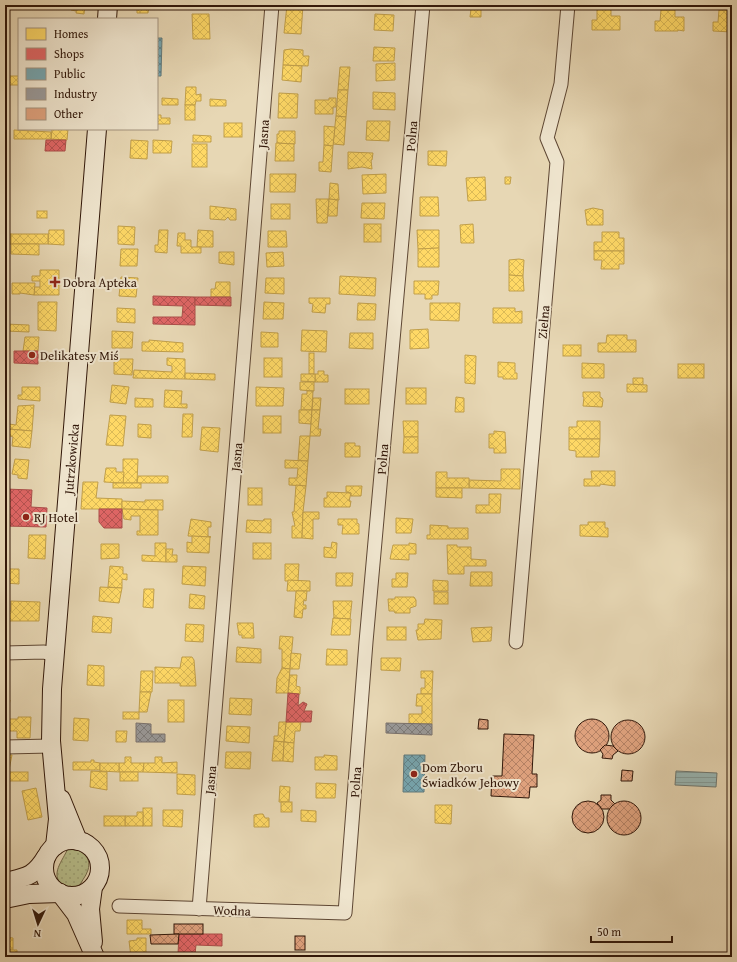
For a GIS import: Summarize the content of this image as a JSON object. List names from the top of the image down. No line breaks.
{"streets":{"main road":["Jutrzkowicka"],"street":["Jasna","Polna","Zielna","Wodna"]},"crossings":[["Jasna","Wodna"],["Polna","Wodna"]],"places":{"health":["Dobra Apteka"],"other":["Delikatesy Miś","RJ Hotel","Dom Zboru Świadków Jehowy"]},"legend":["Homes","Shops","Public","Industry","Other"],"scale_bar":"50 m","north":"bottom"}
